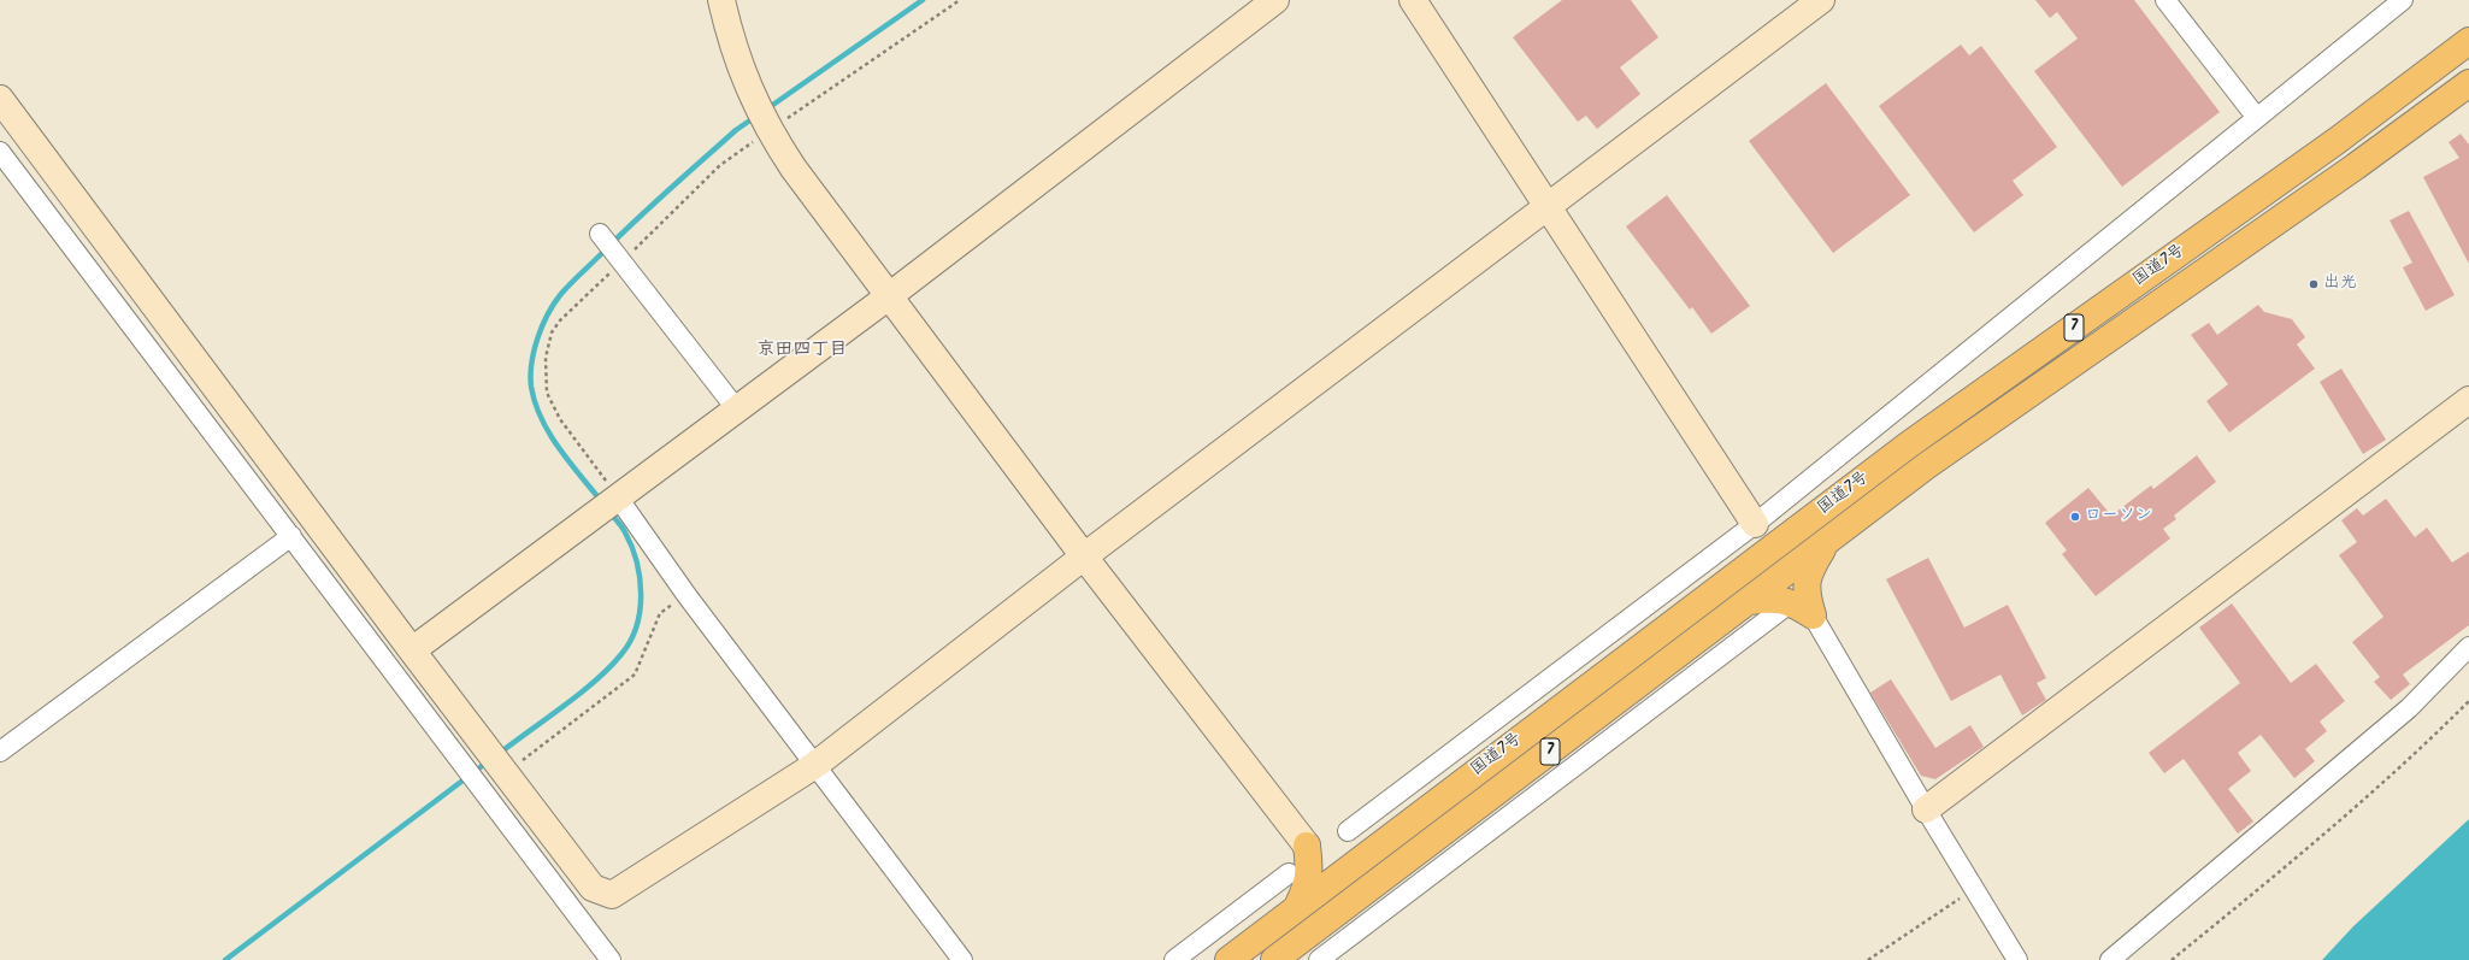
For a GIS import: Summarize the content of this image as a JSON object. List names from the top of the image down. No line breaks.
{"streets":{"highway":["国道7号","7"]},"districts":["京田四丁目"],"places":["出光","ローソン"]}
